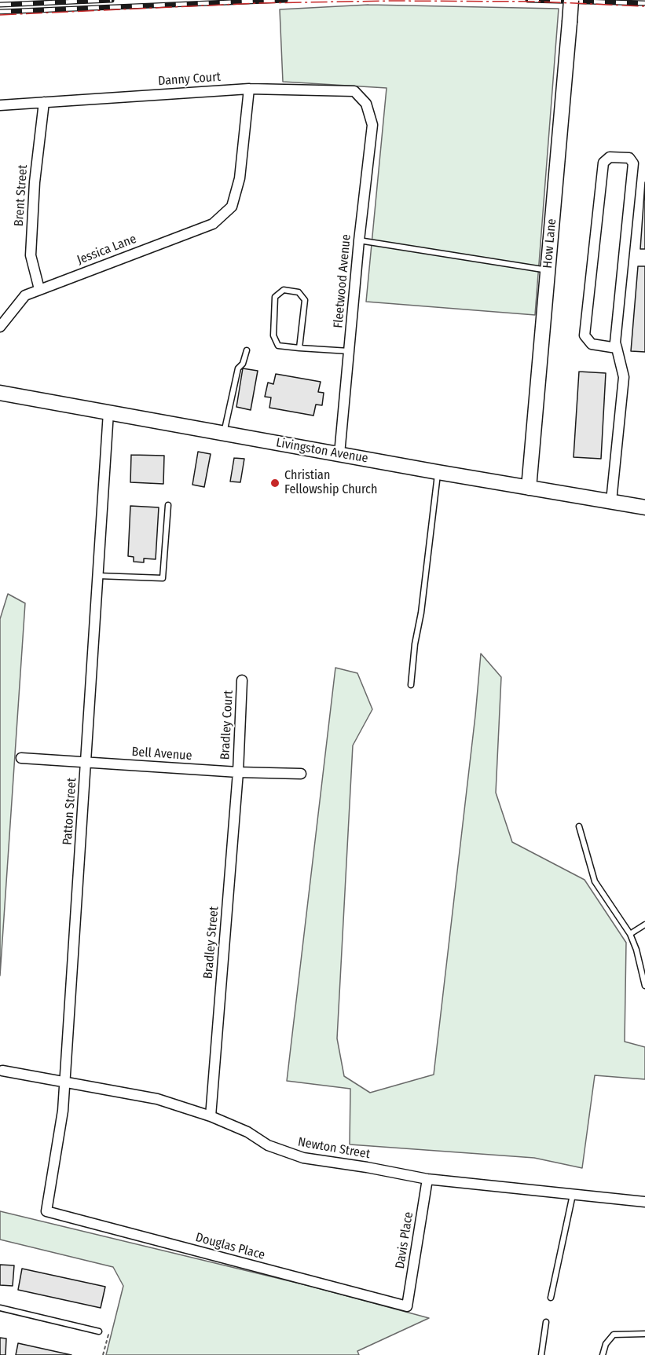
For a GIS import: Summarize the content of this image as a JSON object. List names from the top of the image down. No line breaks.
{"streets":{"main road":["How Lane","Livingston Avenue"],"street":["Danny Court","Brent Street","Jessica Lane","Fleetwood Avenue","Bradley Court","Bell Avenue","Patton Street","Bradley Street","Newton Street","Davis Place","Douglas Place"]},"crossings":[["Danny Court","Brent Street"],["Danny Court","Jessica Lane"],["Danny Court","Fleetwood Avenue"],["Brent Street","Jessica Lane"],["How Lane","Livingston Avenue"],["Fleetwood Avenue","Livingston Avenue"],["Livingston Avenue","Patton Street"],["Bradley Court","Bell Avenue"],["Bradley Court","Bradley Street"],["Bell Avenue","Patton Street"],["Bell Avenue","Bradley Street"],["Patton Street","Newton Street"],["Patton Street","Douglas Place"],["Bradley Street","Newton Street"],["Newton Street","Davis Place"],["Davis Place","Douglas Place"]],"places":["Christian Fellowship Church"]}
